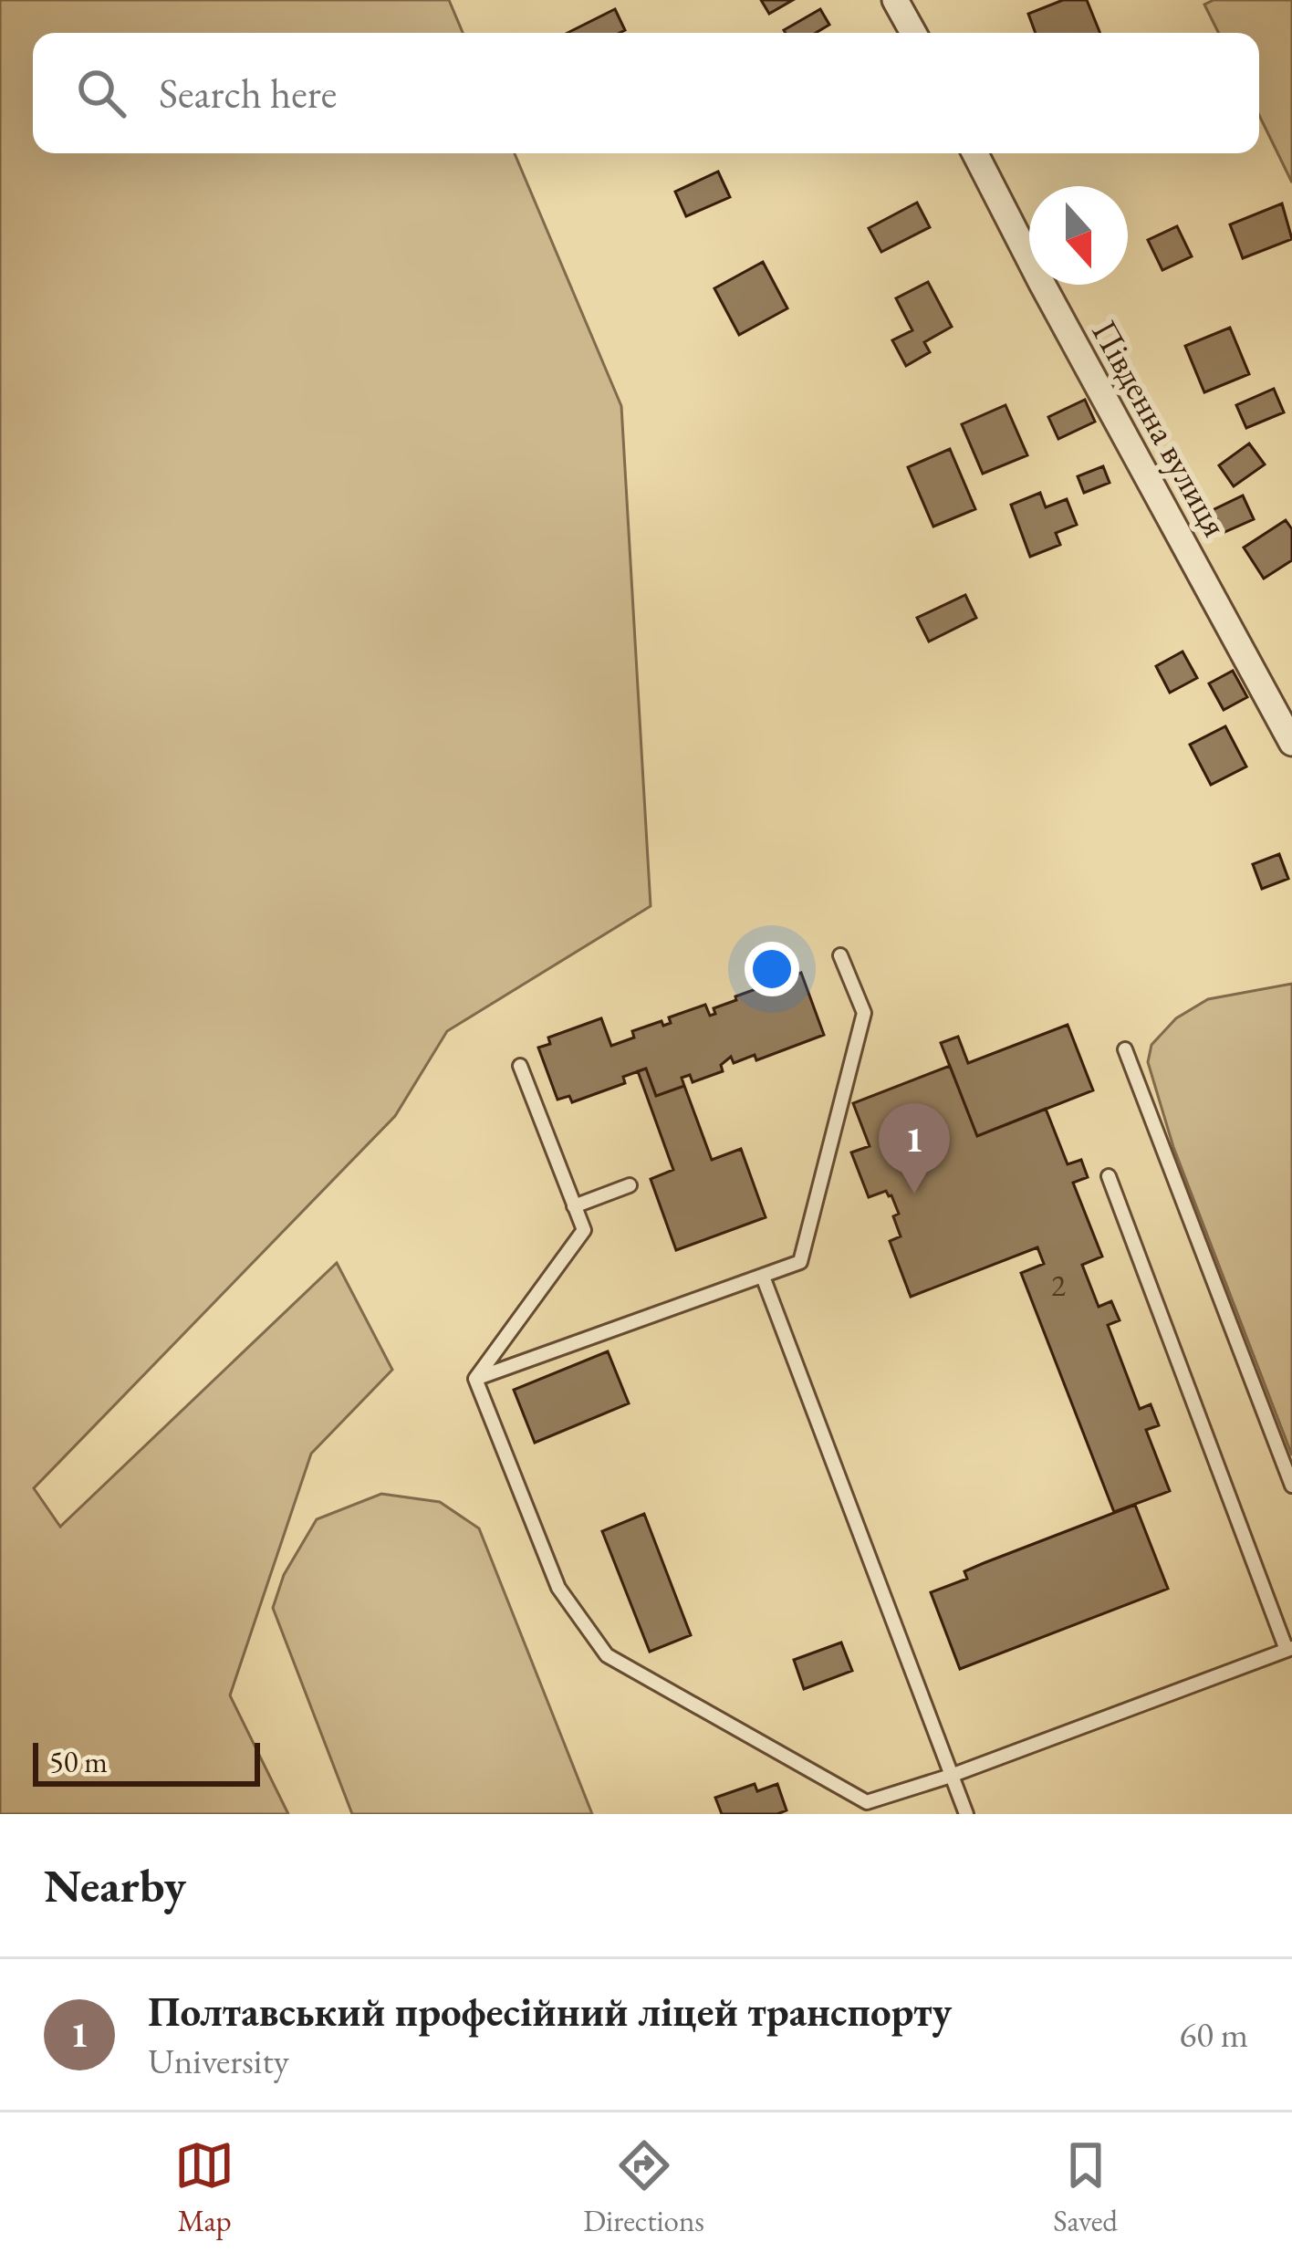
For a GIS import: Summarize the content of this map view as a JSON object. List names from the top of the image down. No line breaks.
{"streets":{"street":["Південна вулиця"]},"house_numbers":["2"],"scale_bar":"50 m","north":"bottom","page":{"search":"Search here","pins":"1","scale":"50 m","heading":"Nearby","list":[{"mark":"1","name":"Полтавський професійний ліцей транспорту","note":"University","value":"60 m"}],"nav":["Map","Directions","Saved"]}}
